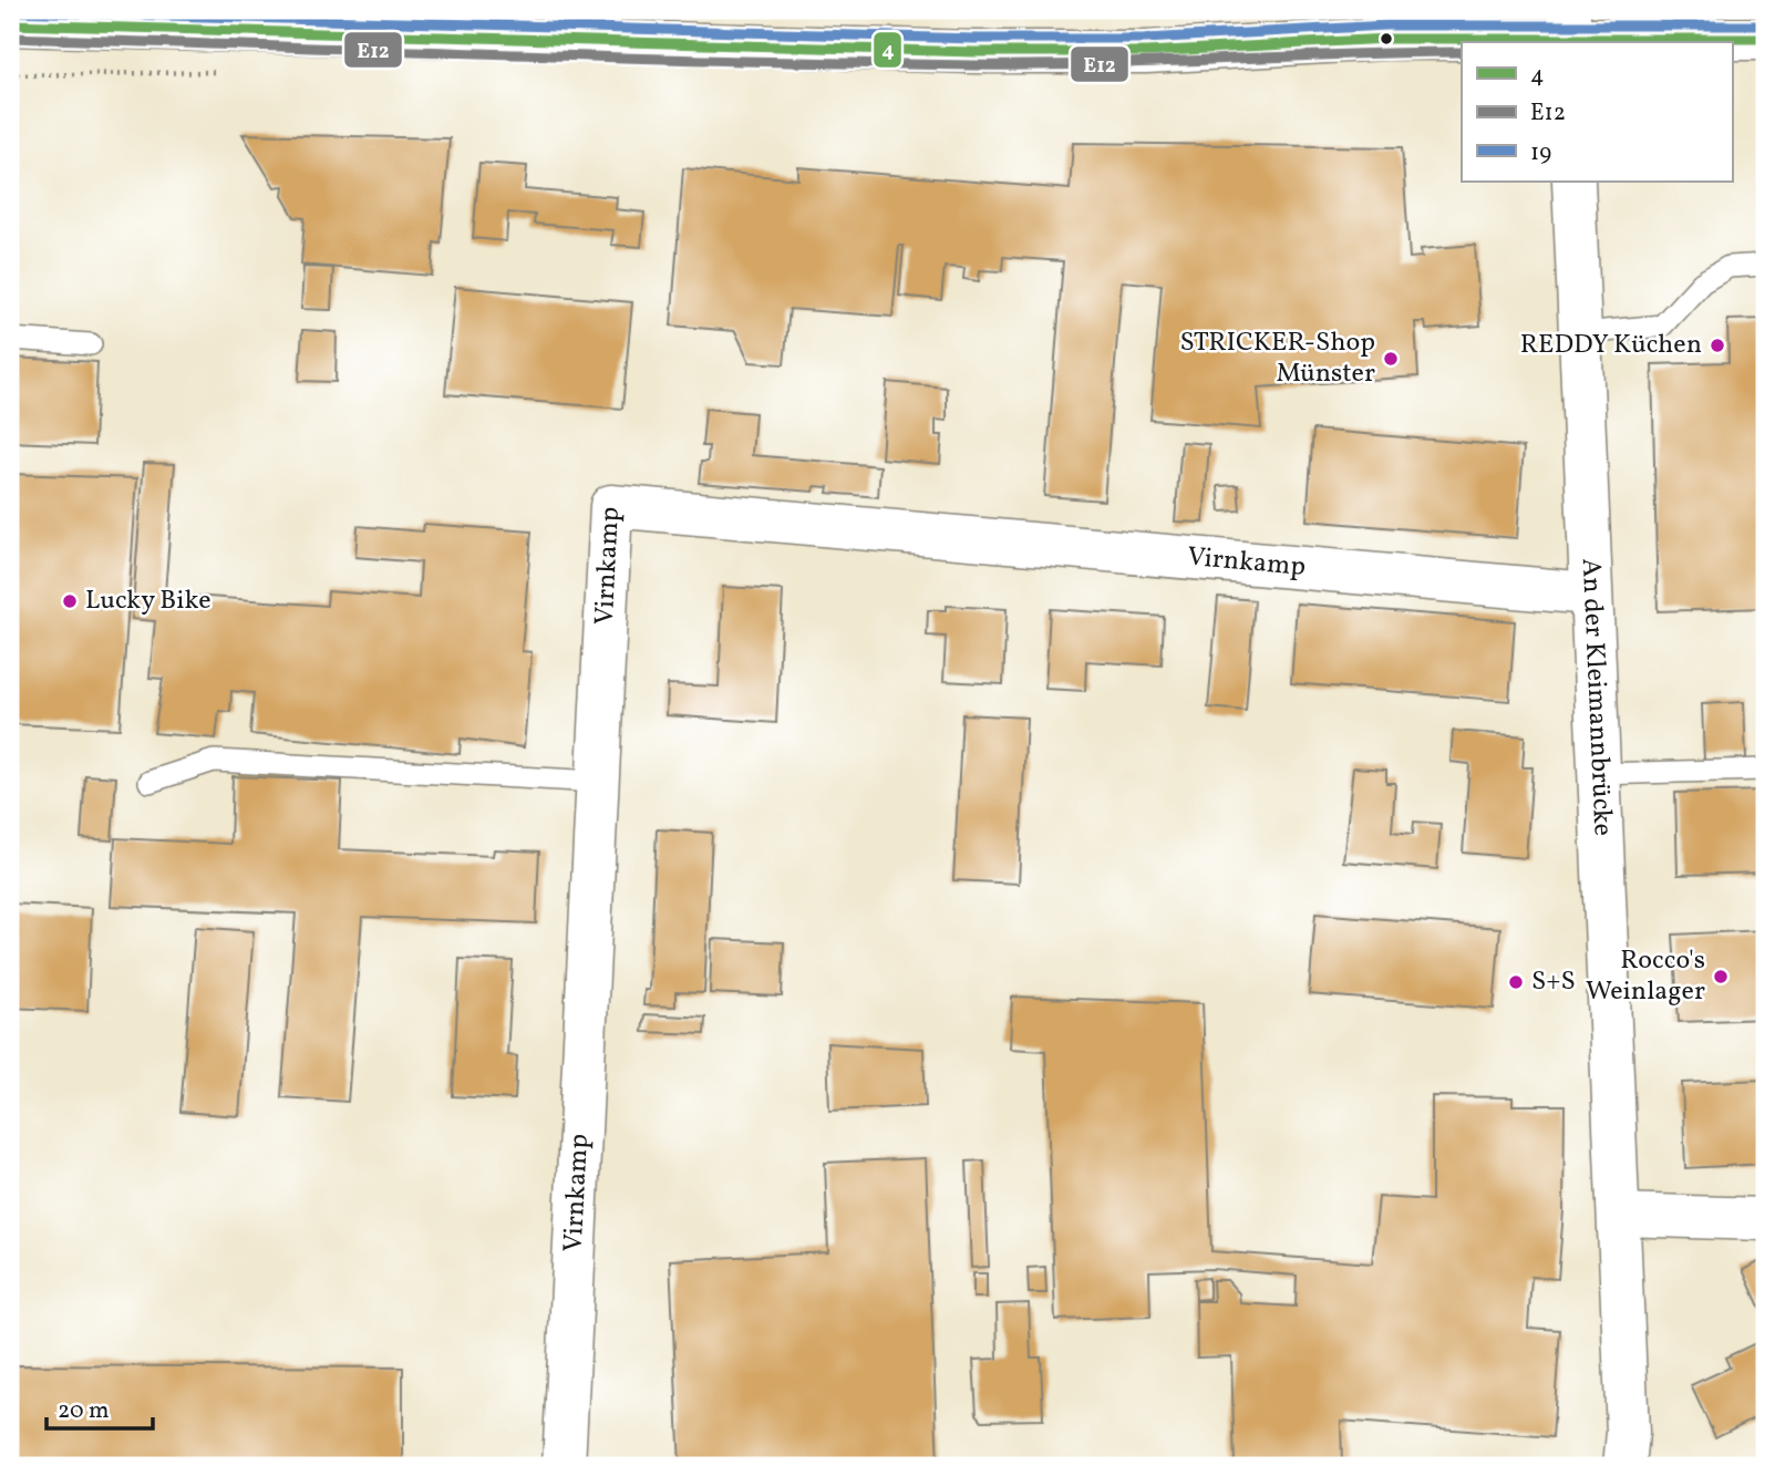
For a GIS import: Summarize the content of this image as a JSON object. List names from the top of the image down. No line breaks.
{"streets":{"street":["Virnkamp","An der Kleimannbrücke"]},"crossings":[["Virnkamp","An der Kleimannbrücke"]],"places":["REDDY Küchen","STRICKER-Shop Münster","Lucky Bike","Rocco's Weinlager","S+S"],"lines":["transit line 19","transit line 4","transit line E12"],"legend":["4","E12","19"],"scale_bar":"20 m"}
